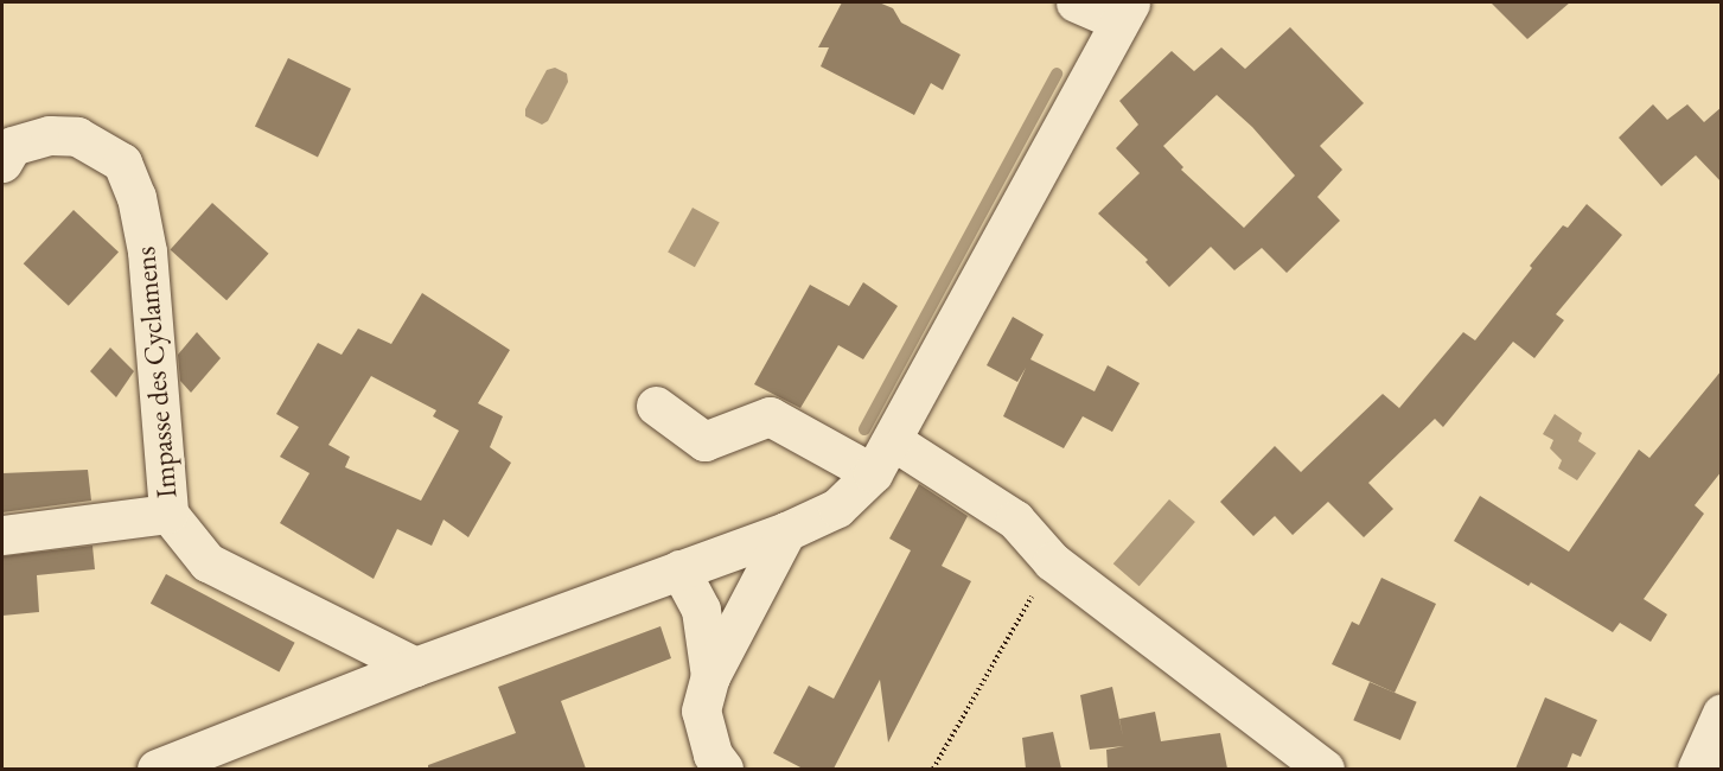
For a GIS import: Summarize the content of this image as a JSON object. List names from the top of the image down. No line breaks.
{"streets":{"street":["Impasse des Cyclamens"]}}
